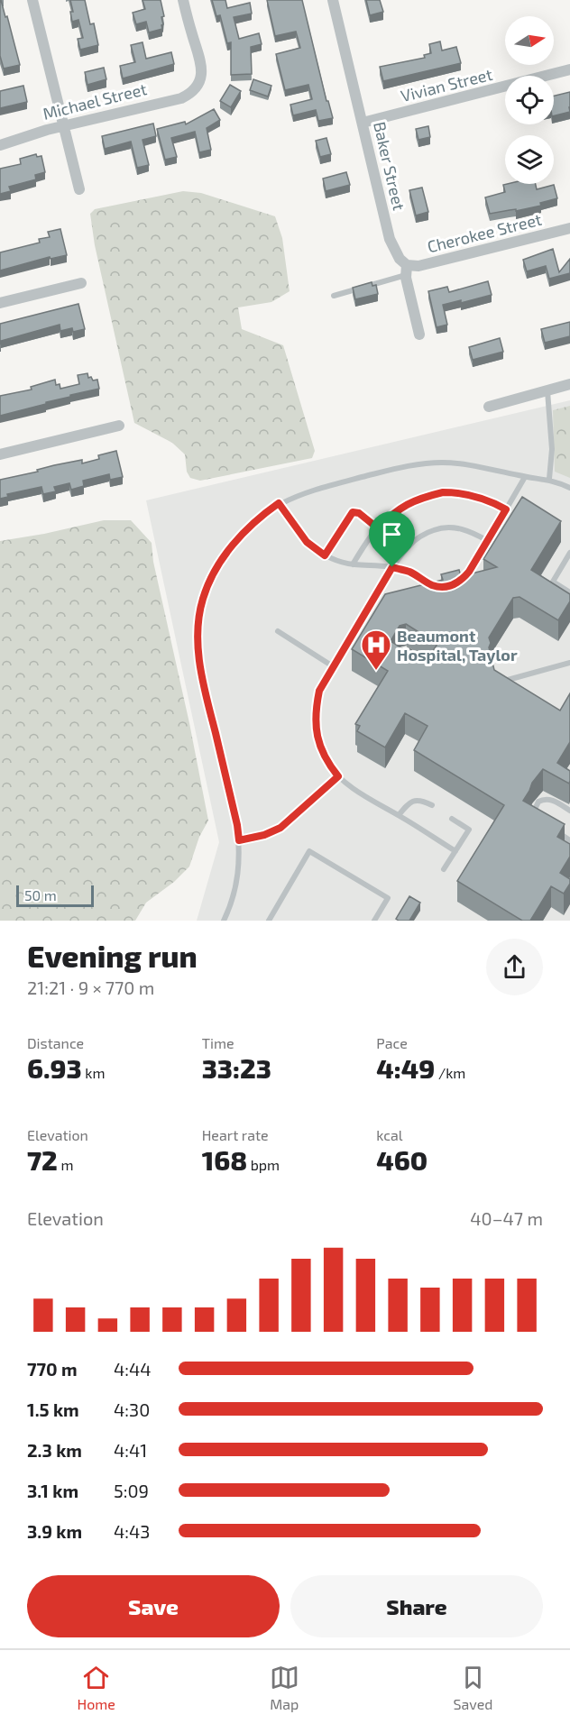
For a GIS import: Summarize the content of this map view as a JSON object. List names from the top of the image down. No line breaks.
{"streets":{"street":["Vivian Street","Michael Street","Baker Street","Cherokee Street"]},"crossings":[["Vivian Street","Baker Street"],["Baker Street","Cherokee Street"]],"places":{"hospital":["Beaumont Hospital, Taylor"]},"scale_bar":"50 m","north":"right","page":{"scale":"50 m","heading":["Evening run","21:21 · 9 × 770 m"],"stats":[["Distance","6.93 km"],["Time","33:23"],["Pace","4:49 /km"],["Elevation","72 m"],["Heart rate","168 bpm"],["kcal","460"]],"chart":["Elevation","40–47 m"],"list":[{"name":"770 m","note":"4:44"},{"name":"1.5 km","note":"4:30"},{"name":"2.3 km","note":"4:41"},{"name":"3.1 km","note":"5:09"},{"name":"3.9 km","note":"4:43"}],"buttons":["Save","Share"],"tabs":["Home","Map","Saved"]}}
